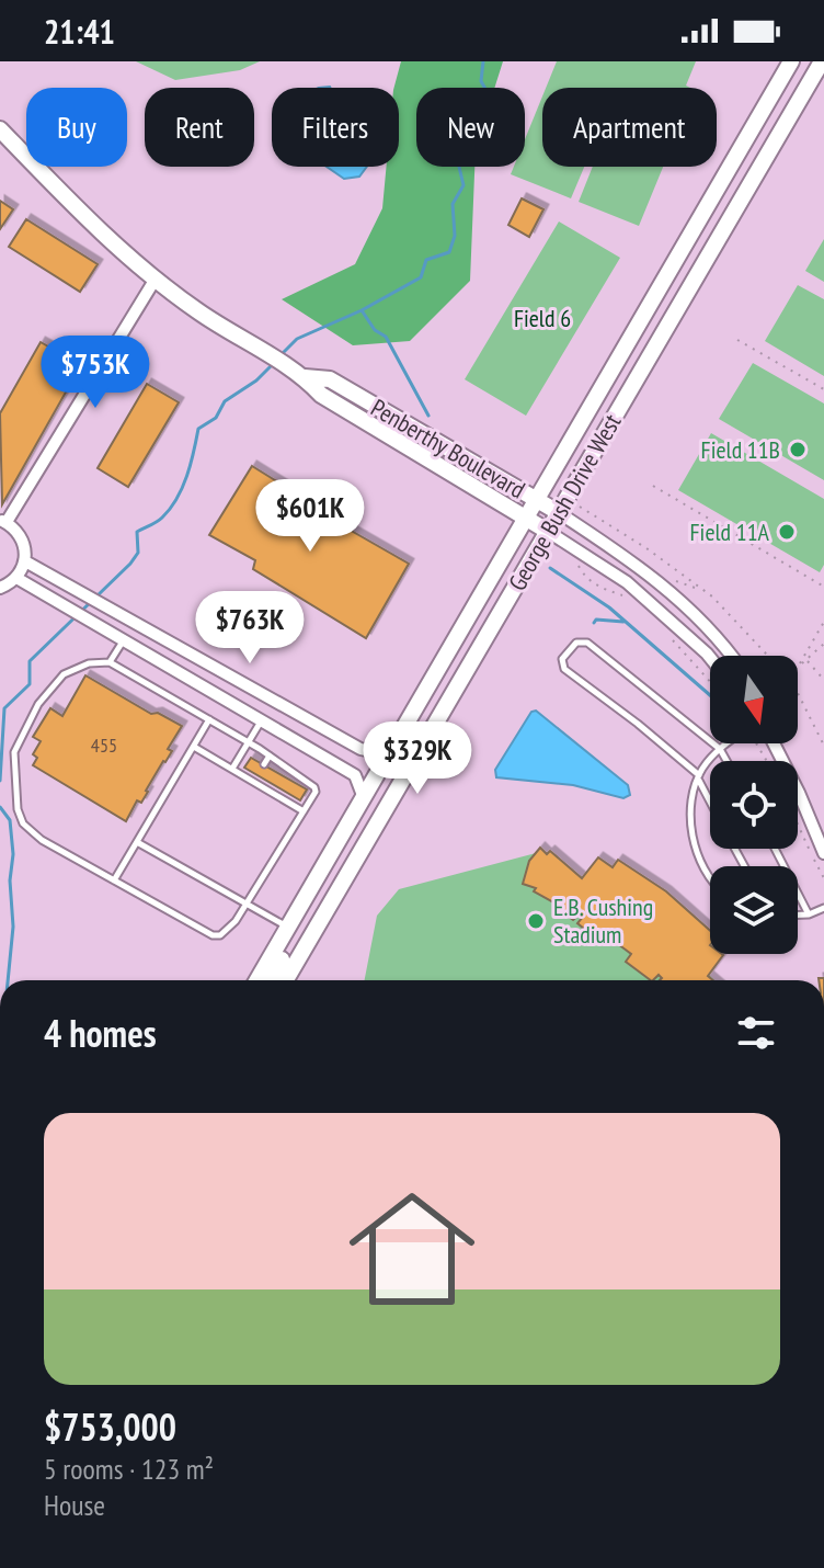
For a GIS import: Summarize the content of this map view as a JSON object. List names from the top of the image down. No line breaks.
{"streets":{"main road":["Penberthy Boulevard","George Bush Drive West"]},"crossings":[["Penberthy Boulevard","George Bush Drive West"]],"parks":["Field 6"],"places":["Field 11B","Field 11A","E.B. Cushing Stadium"],"house_numbers":["455"],"north":"bottom","page":{"status":"21:41","chip":["Buy","Rent","Filters","New","Apartment"],"price":["$753K","$601K","$763K","$329K"],"heading":"4 homes","list":[{"name":"$753,000","note":"5 rooms · 123 m² · House"}]}}
